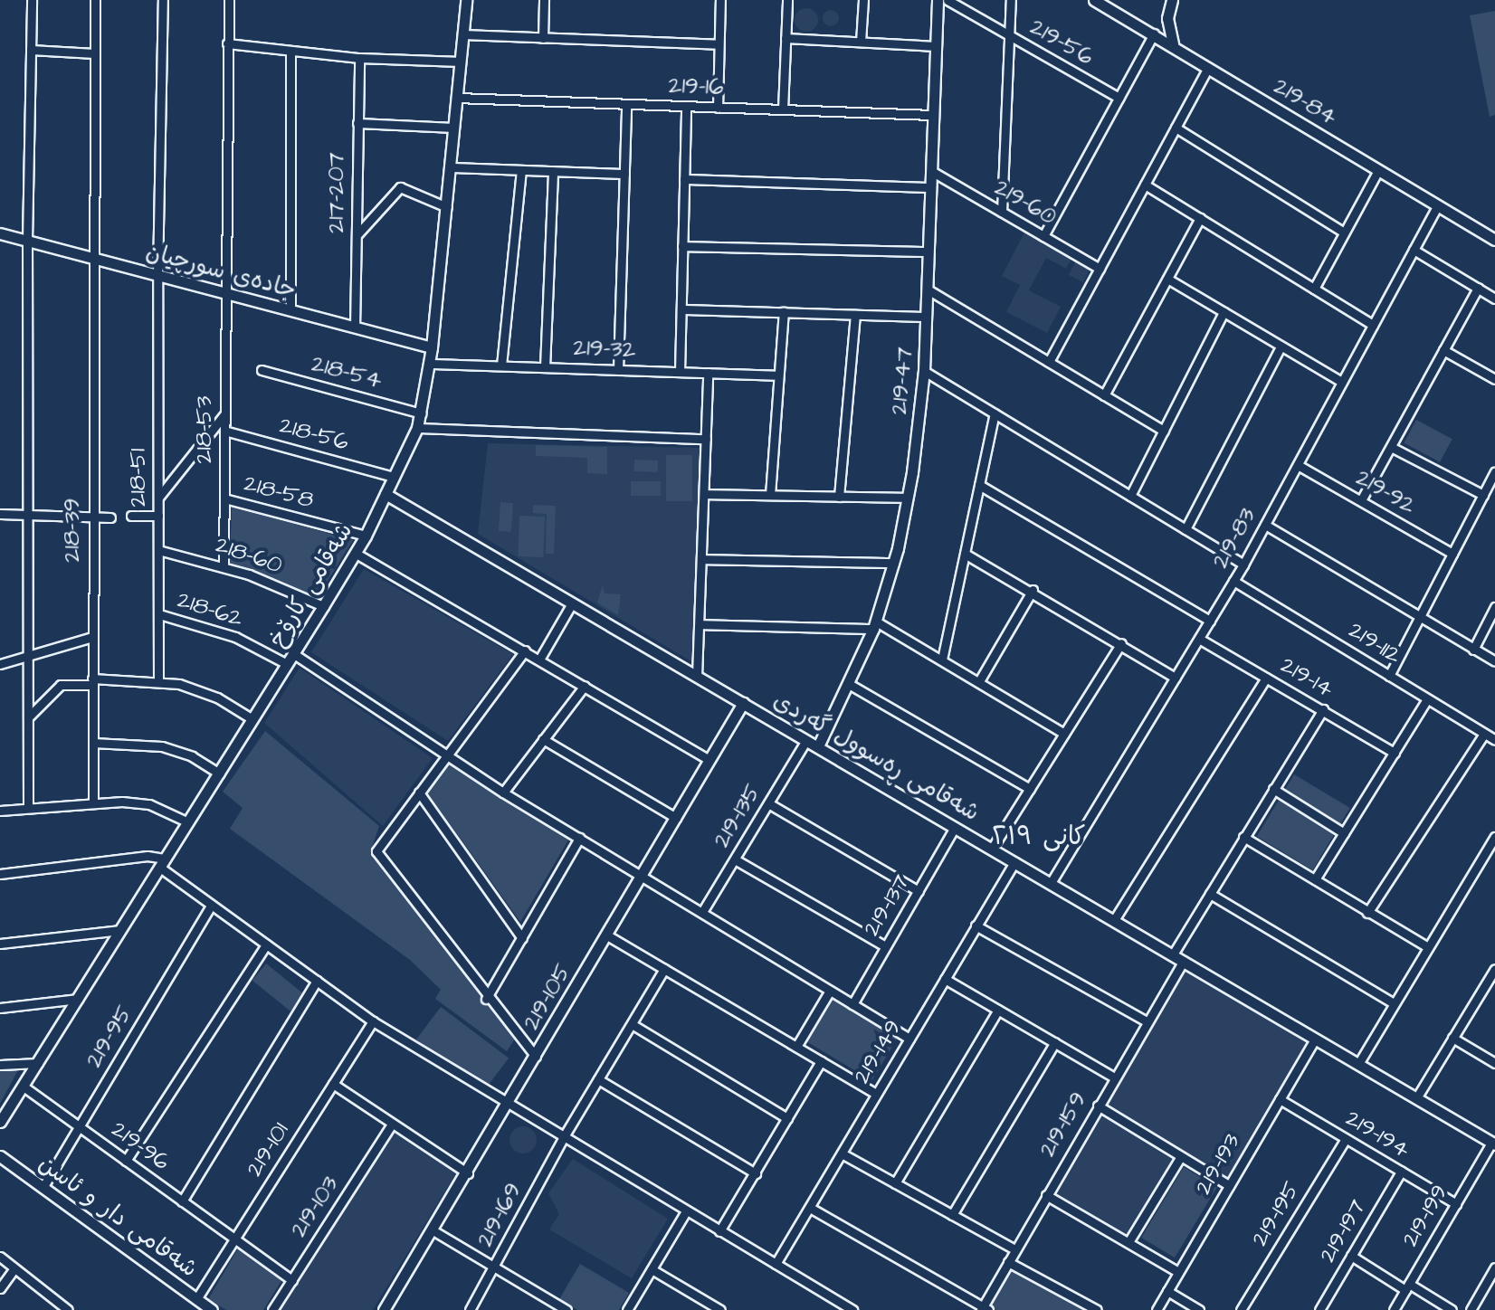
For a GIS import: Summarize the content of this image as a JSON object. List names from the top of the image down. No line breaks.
{"streets":{"street":["219-56","219-16","219-84","217-207","219-60","جادەی سورچیان","219-32","218-54","219-47","218-53","218-56","218-51","218-58","219-92","218-39","219-83","218-60","شەقامی کارۆخ","218-62","219-112","219-14","شەقامی ڕەسوول گەردی","219-135","219-137","219-105","219-95","219-149","219-159","219-194","219-96","219-101","219-193","219-103","219-195","219-169","219-199","شەقامی دار و ئاسن","219-197"]},"crossings":[["219-16","219-47"],["219-16","شەقامی کارۆخ"],["219-84","219-83"],["217-207","جادەی سورچیان"],["219-60","219-47"],["جادەی سورچیان","218-53"],["جادەی سورچیان","218-51"],["جادەی سورچیان","218-39"],["جادەی سورچیان","شەقامی کارۆخ"],["219-32","شەقامی کارۆخ"],["218-54","شەقامی کارۆخ"],["219-47","شەقامی ڕەسوول گەردی"],["218-53","218-56"],["218-53","218-58"],["218-53","218-60"],["218-56","شەقامی کارۆخ"],["218-51","218-60"],["218-51","218-62"],["218-58","شەقامی کارۆخ"],["219-92","219-83"],["219-83","219-112"],["219-83","219-14"],["219-83","شەقامی ڕەسوول گەردی"],["218-60","شەقامی کارۆخ"],["شەقامی کارۆخ","218-62"],["شەقامی کارۆخ","شەقامی ڕەسوول گەردی"],["شەقامی کارۆخ","219-96"],["شەقامی ڕەسوول گەردی","219-135"],["شەقامی ڕەسوول گەردی","219-137"],["شەقامی ڕەسوول گەردی","219-105"],["شەقامی ڕەسوول گەردی","219-149"],["شەقامی ڕەسوول گەردی","219-159"],["شەقامی ڕەسوول گەردی","219-193"],["شەقامی ڕەسوول گەردی","219-199"],["219-95","219-96"],["219-95","شەقامی دار و ئاسن"],["219-194","219-193"],["219-194","219-195"],["219-194","219-199"],["219-194","219-197"],["219-96","219-101"],["219-96","219-103"],["219-101","شەقامی دار و ئاسن"]],"districts":["کانی ٢١٩"]}
